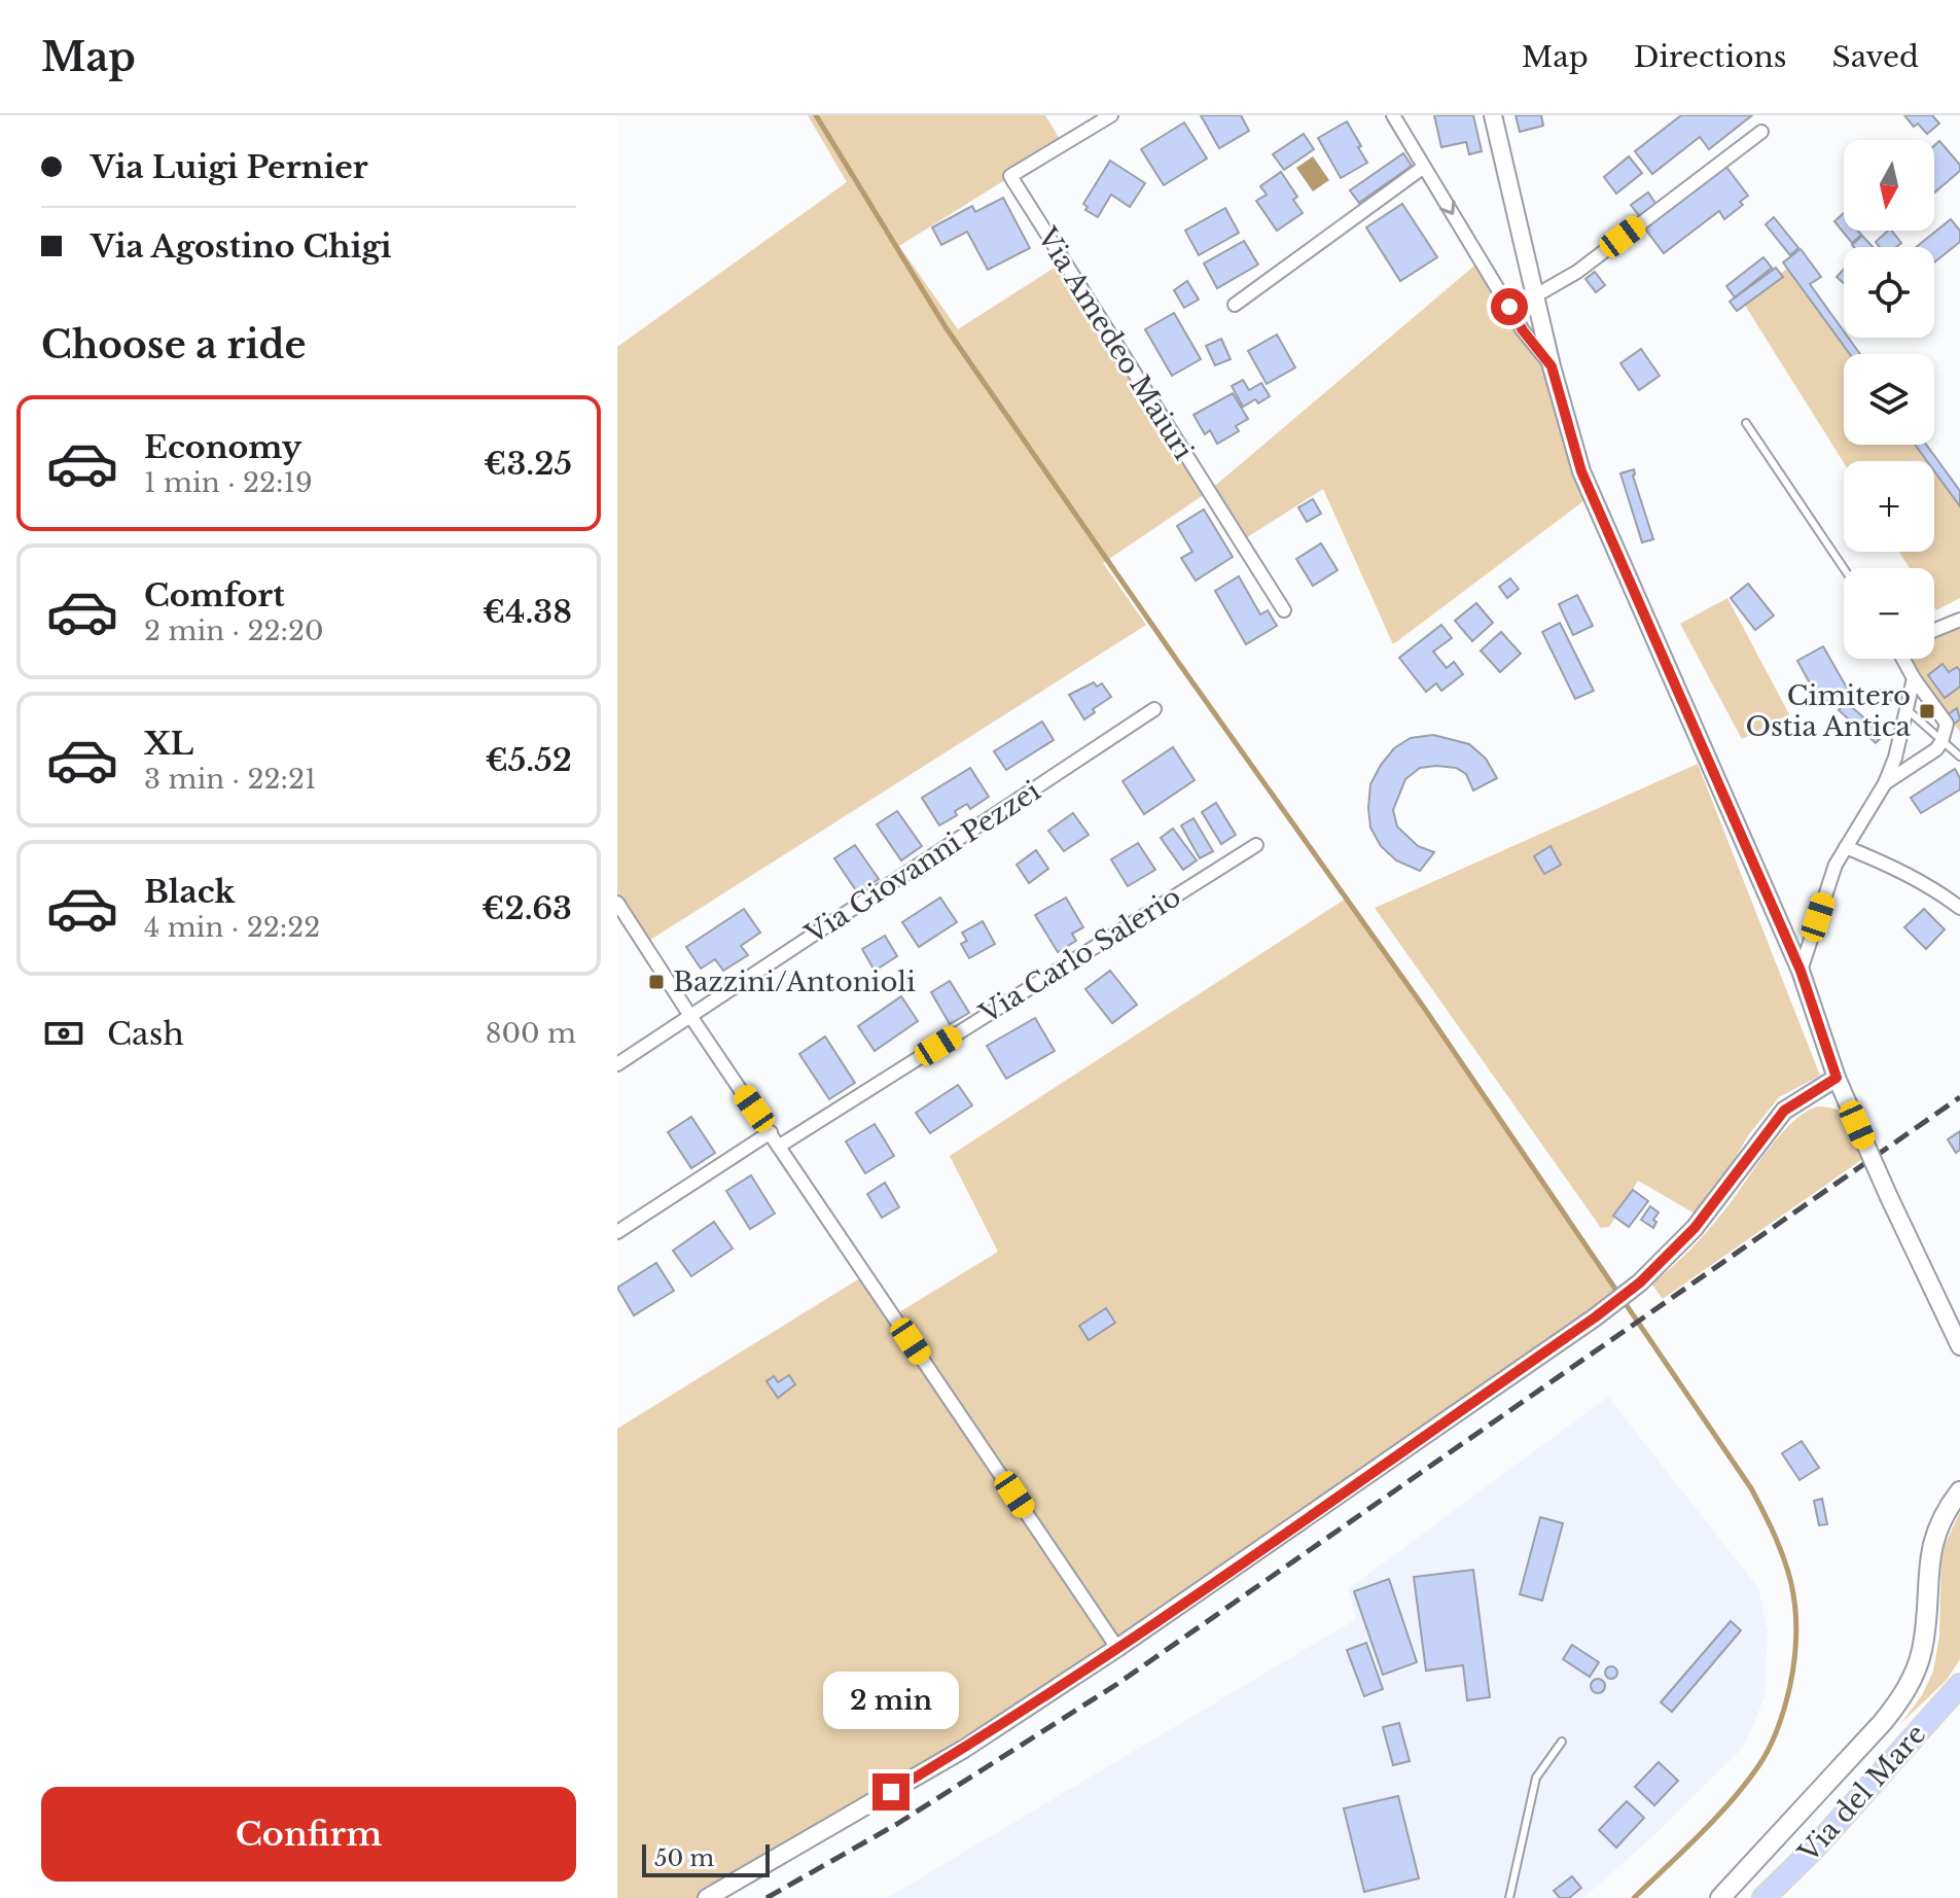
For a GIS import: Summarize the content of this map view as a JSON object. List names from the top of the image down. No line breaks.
{"streets":{"main road":["Via del Mare"],"street":["Via Amedeo Maiuri","Via Giovanni Pezzei","Via Carlo Salerio"]},"places":{"transit":["Cimitero Ostia Antica","Bazzini/Antonioli"]},"scale_bar":"50 m","north":"bottom","page":{"header":"Map","nav":["Map","Directions","Saved"],"banner":["Via Luigi Pernier","Via Agostino Chigi"],"map_buttons":["+","−"],"heading":"Choose a ride","list":[{"name":"Economy","note":"1 min · 22:19","value":"€3.25"},{"name":"Comfort","note":"2 min · 22:20","value":"€4.38"},{"name":"XL","note":"3 min · 22:21","value":"€5.52"},{"name":"Black","note":"4 min · 22:22","value":"€2.63"}],"pay":["Cash","800 m"],"bubble":"2 min","buttons":"Confirm","scale":"50 m"}}
